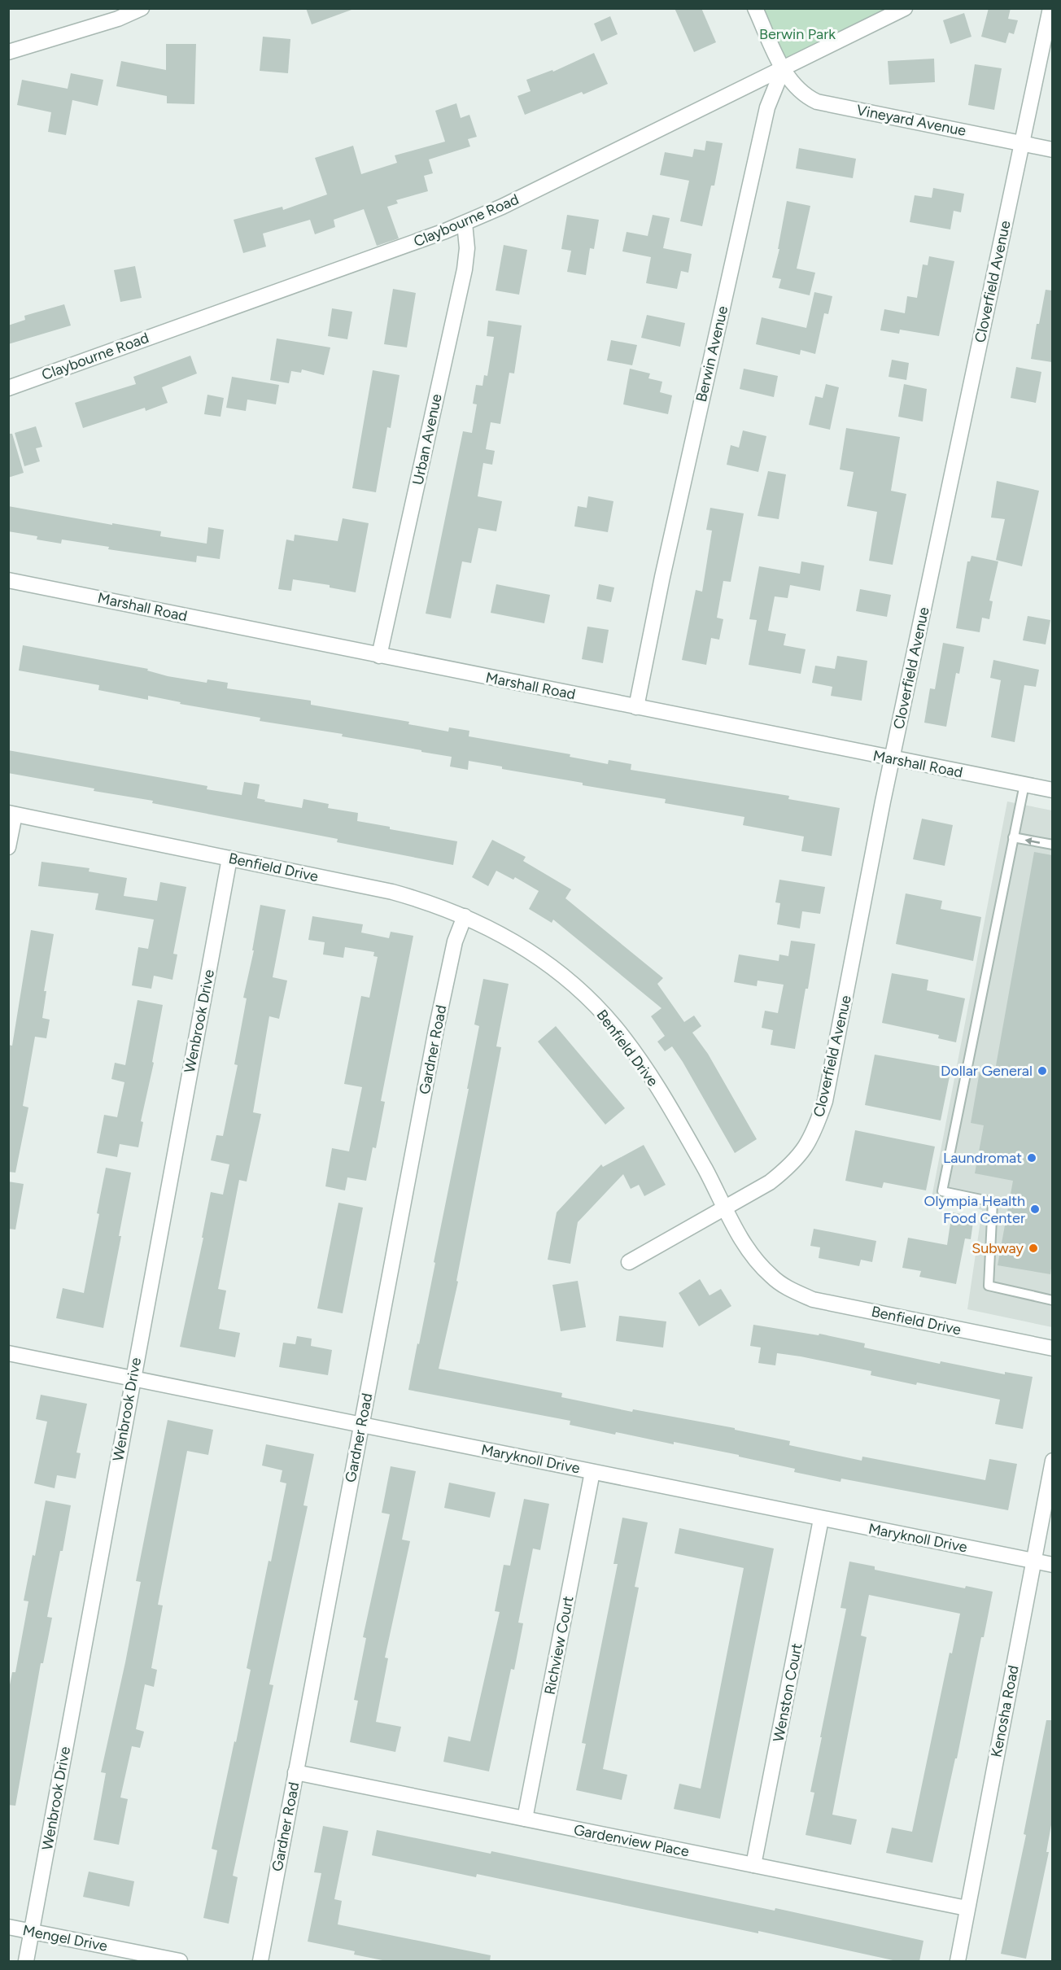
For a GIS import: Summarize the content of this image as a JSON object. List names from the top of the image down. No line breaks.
{"streets":{"street":["Vineyard Avenue","Claybourne Road","Cloverfield Avenue","Berwin Avenue","Urban Avenue","Marshall Road","Benfield Drive","Wenbrook Drive","Gardner Road","Maryknoll Drive","Richview Court","Wenston Court","Kenosha Road","Gardenview Place","Mengel Drive"]},"crossings":[["Vineyard Avenue","Claybourne Road"],["Vineyard Avenue","Cloverfield Avenue"],["Vineyard Avenue","Berwin Avenue"],["Claybourne Road","Berwin Avenue"],["Claybourne Road","Urban Avenue"],["Cloverfield Avenue","Marshall Road"],["Cloverfield Avenue","Benfield Drive"],["Berwin Avenue","Marshall Road"],["Urban Avenue","Marshall Road"],["Benfield Drive","Wenbrook Drive"],["Benfield Drive","Gardner Road"],["Wenbrook Drive","Maryknoll Drive"],["Wenbrook Drive","Mengel Drive"],["Gardner Road","Maryknoll Drive"],["Gardner Road","Gardenview Place"],["Maryknoll Drive","Richview Court"],["Maryknoll Drive","Wenston Court"],["Maryknoll Drive","Kenosha Road"],["Richview Court","Gardenview Place"],["Wenston Court","Gardenview Place"],["Kenosha Road","Gardenview Place"]],"parks":["Berwin Park"],"places":["Dollar General","Laundromat","Olympia Health Food Center","Subway"]}
